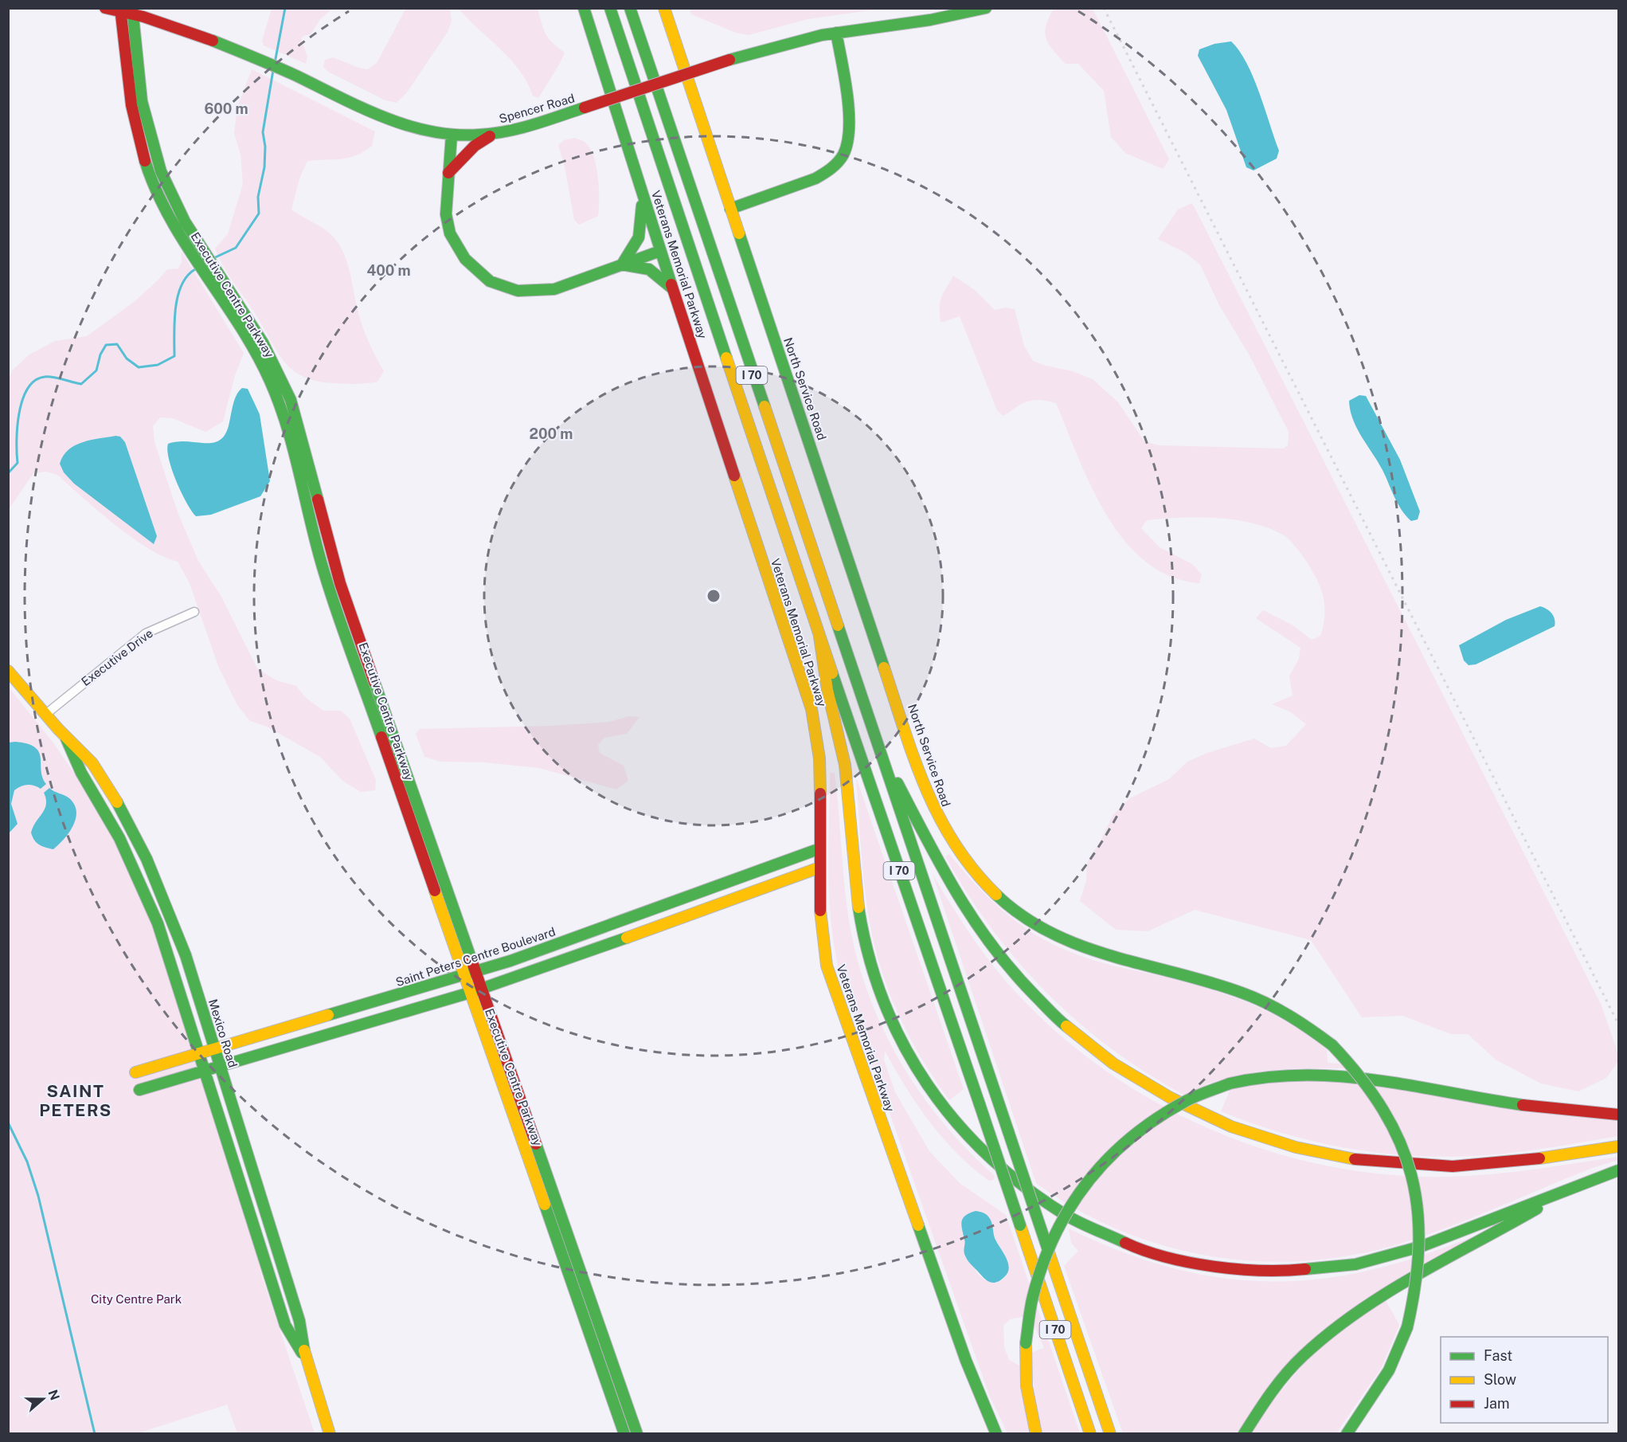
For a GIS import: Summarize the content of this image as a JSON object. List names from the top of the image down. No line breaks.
{"streets":{"main road":["Spencer Road","Veterans Memorial Parkway","Executive Centre Parkway","I 70","North Service Road","Saint Peters Centre Boulevard","Mexico Road"],"street":["Executive Drive"]},"crossings":[["Spencer Road","Executive Centre Parkway"],["Veterans Memorial Parkway","Saint Peters Centre Boulevard"],["Executive Centre Parkway","Saint Peters Centre Boulevard"],["Executive Drive","Mexico Road"],["Saint Peters Centre Boulevard","Mexico Road"]],"districts":["SAINT PETERS"],"parks":["City Centre Park"],"legend":["Fast","Slow","Jam"],"north":"right","rings":["600 m","400 m","200 m"]}
